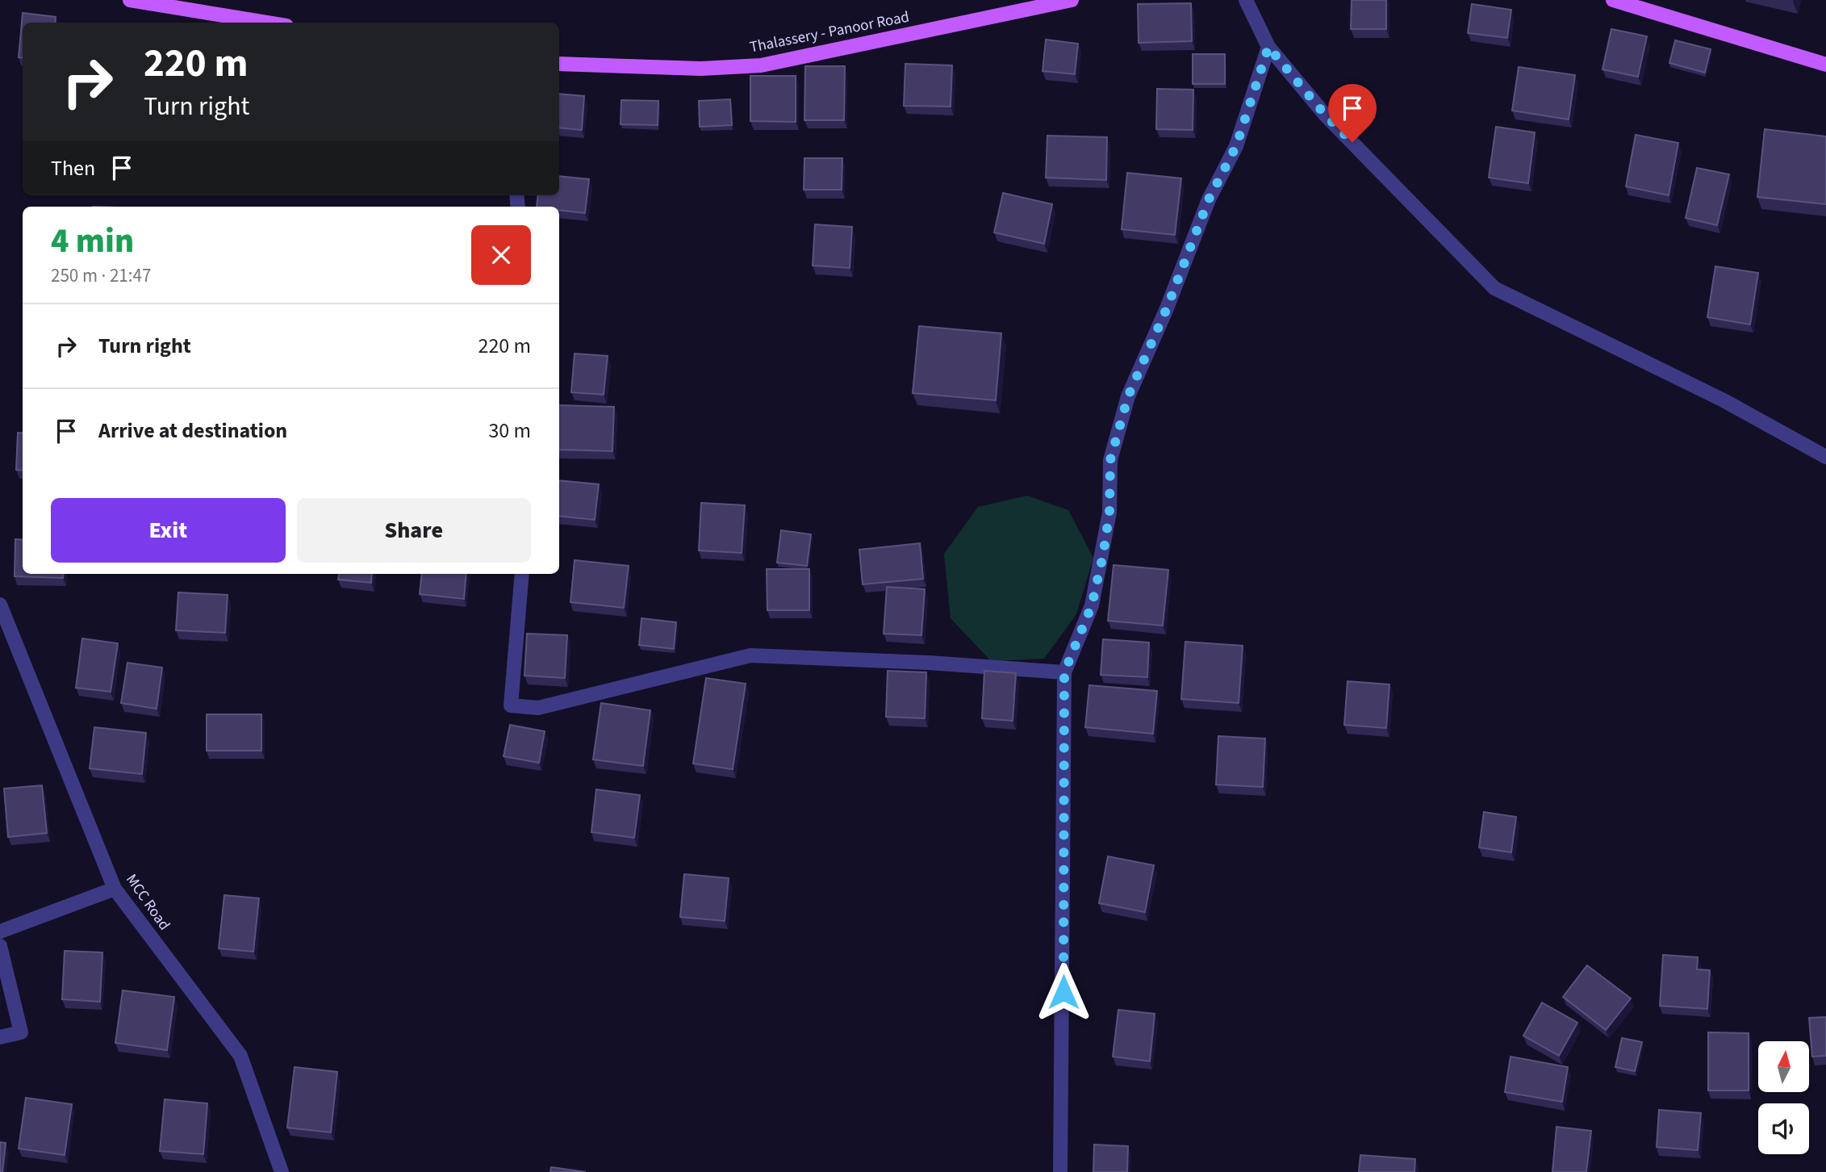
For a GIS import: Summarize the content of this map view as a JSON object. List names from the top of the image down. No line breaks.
{"streets":{"main road":["Thalassery - Panoor Road"],"street":["MCC Road"]},"north":"top","page":{"turn":["220 m","Turn right"],"then":"Then","heading":["4 min","250 m · 21:47"],"list":[{"name":"Turn right","value":"220 m"},{"name":"Arrive at destination","value":"30 m"}],"buttons":["Exit","Share"]}}
